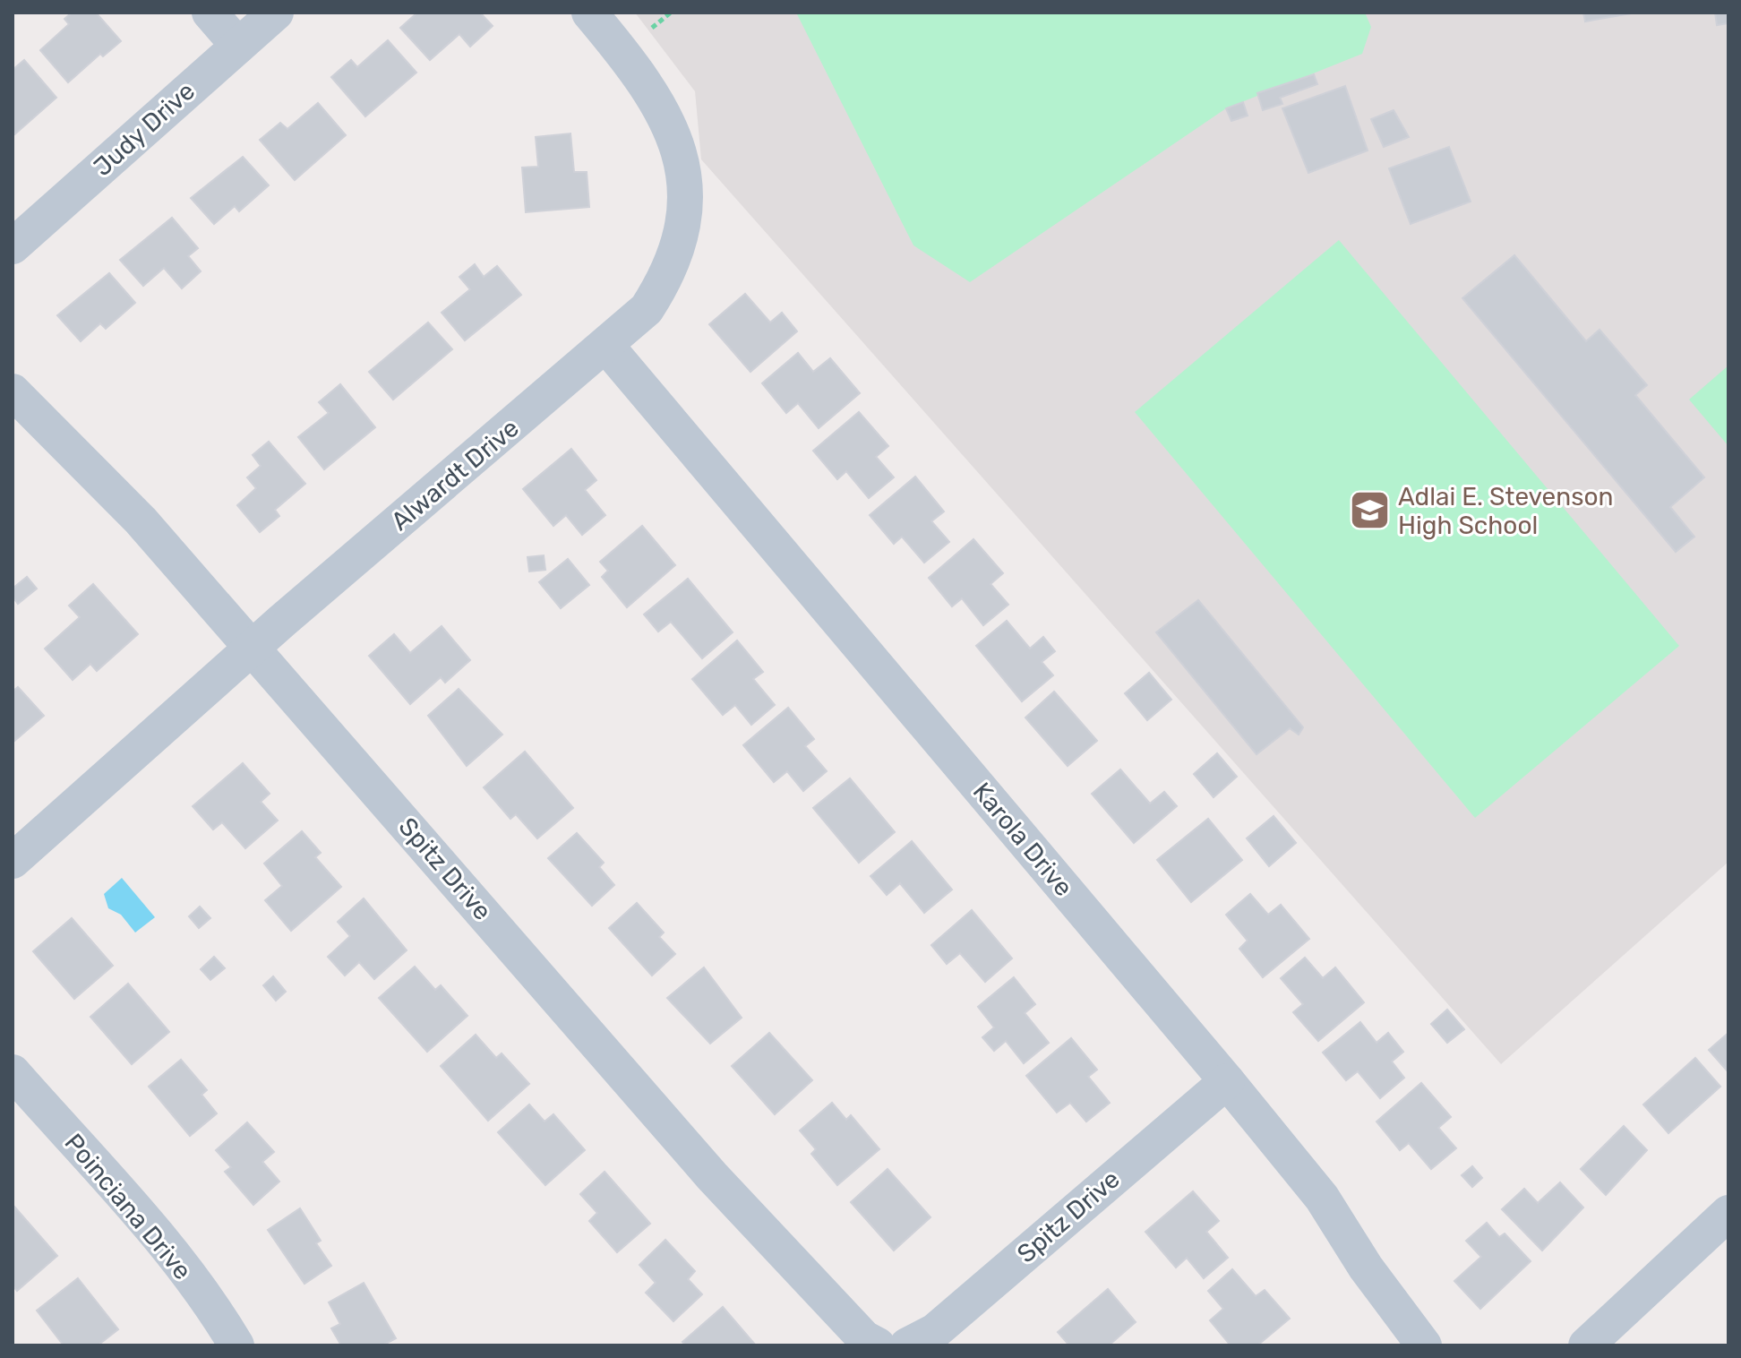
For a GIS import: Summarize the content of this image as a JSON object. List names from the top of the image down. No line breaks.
{"streets":{"street":["Judy Drive","Alwardt Drive","Karola Drive","Spitz Drive","Poinciana Drive"]},"crossings":[["Alwardt Drive","Karola Drive"],["Alwardt Drive","Spitz Drive"],["Karola Drive","Spitz Drive"]],"places":{"school or university":["Adlai E. Stevenson High School"]}}
